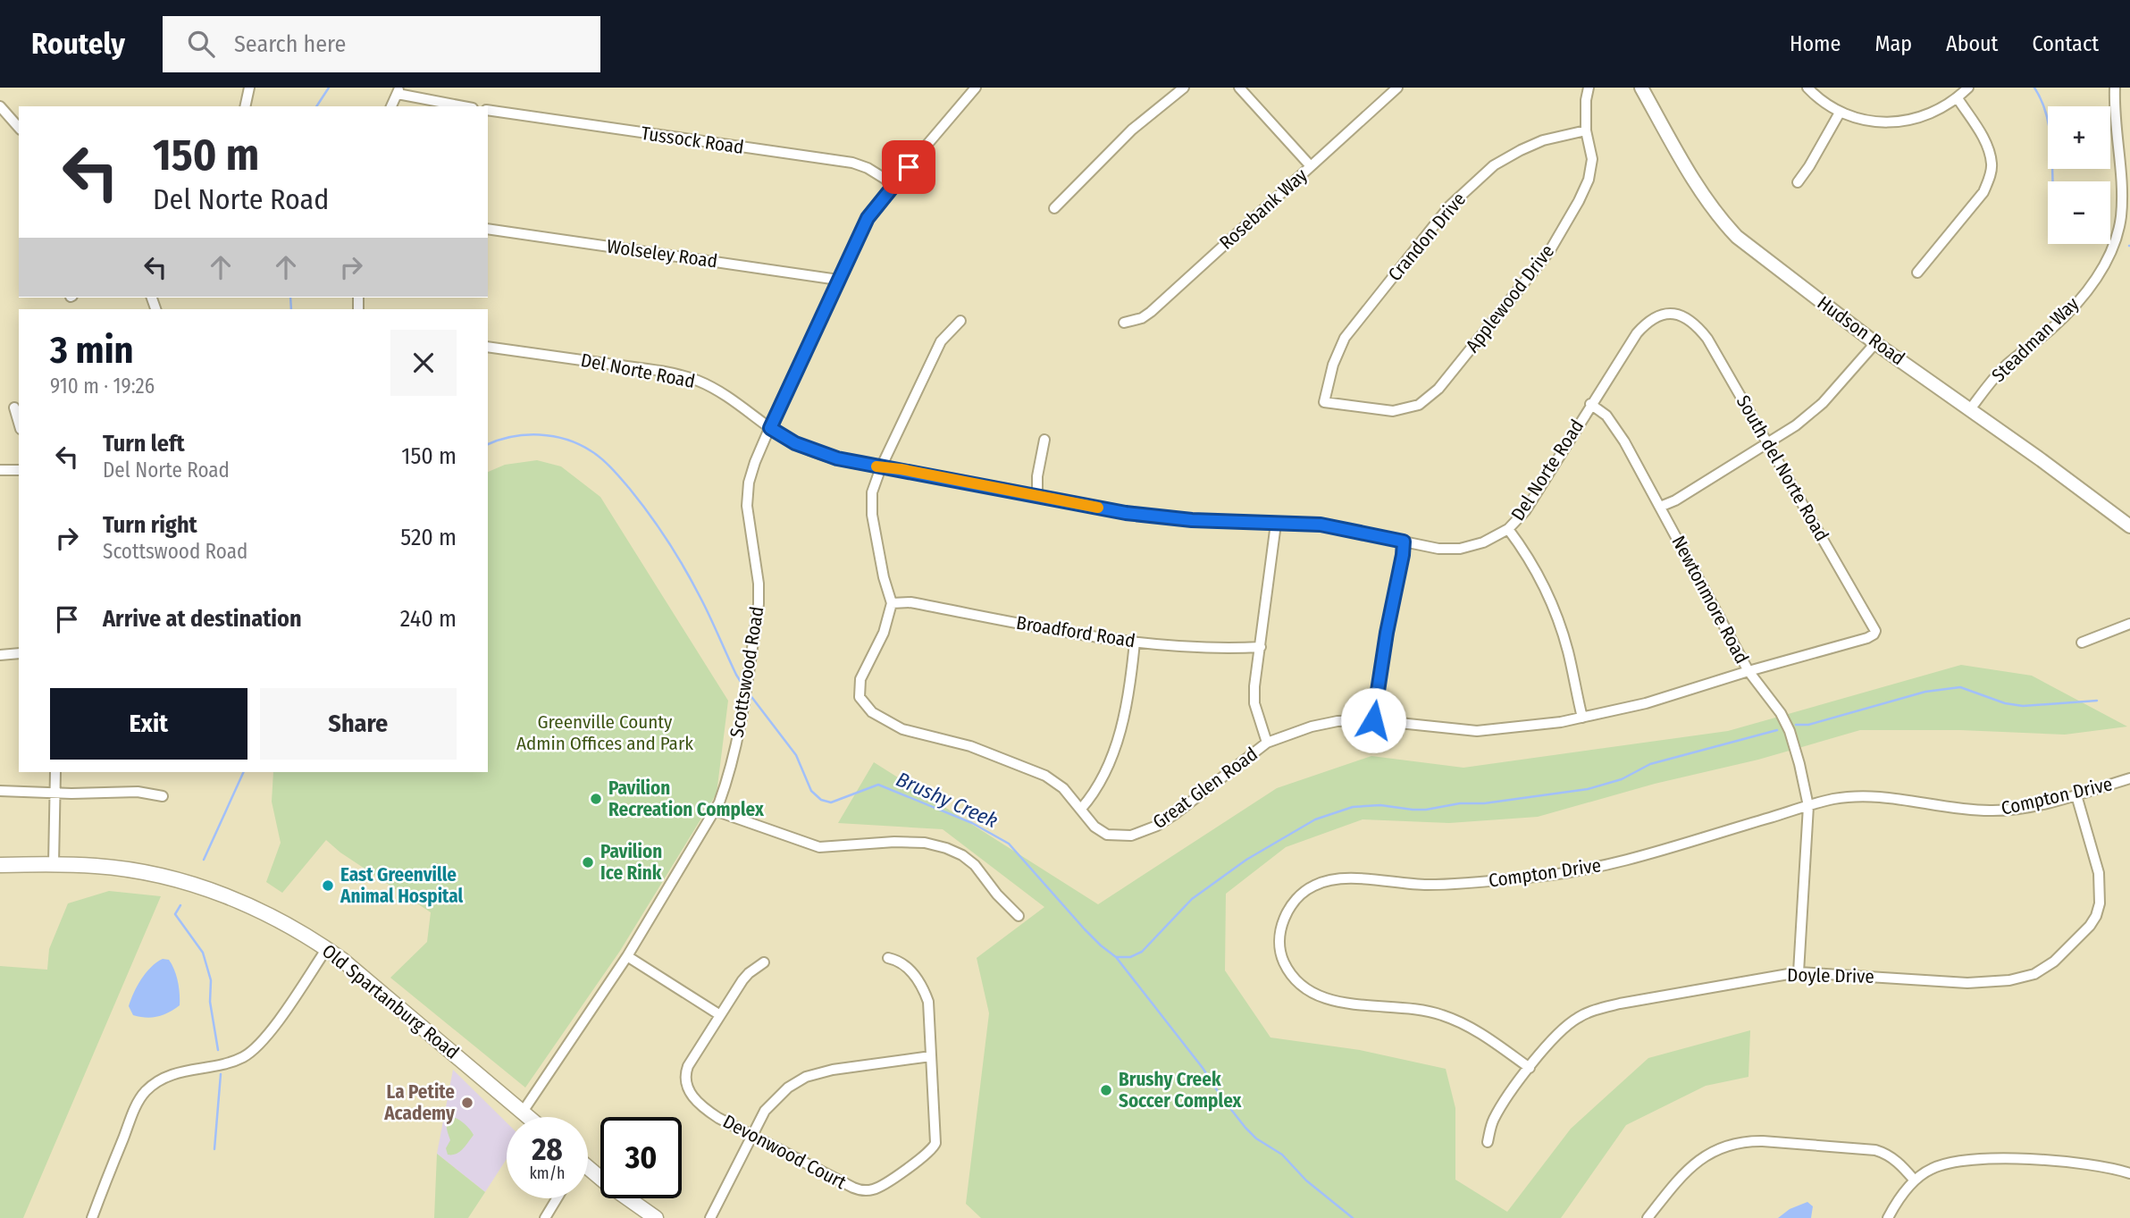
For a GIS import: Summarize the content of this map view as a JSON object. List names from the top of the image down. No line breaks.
{"streets":{"main road":["Old Spartanburg Road"],"street":["Tussock Road","Rosebank Way","Crandon Drive","Wolseley Road","Applewood Drive","Hudson Road","Steadman Way","Del Norte Road","South del Norte Road","Newtonmore Road","Broadford Road","Scottswood Road","Great Glen Road","Compton Drive","Doyle Drive","Devonwood Court"]},"crossings":[["Tussock Road","Scottswood Road"],["Crandon Drive","Applewood Drive"],["Wolseley Road","Scottswood Road"],["Hudson Road","Steadman Way"],["Del Norte Road","South del Norte Road"],["Del Norte Road","Newtonmore Road"],["Del Norte Road","Scottswood Road"],["South del Norte Road","Newtonmore Road"],["South del Norte Road","Great Glen Road"],["Newtonmore Road","Great Glen Road"],["Newtonmore Road","Compton Drive"],["Newtonmore Road","Doyle Drive"],["Broadford Road","Great Glen Road"],["Scottswood Road","Old Spartanburg Road"],["Compton Drive","Doyle Drive"]],"water":["Brushy Creek"],"parks":["Greenville County Admin Offices and Park"],"places":["Pavilion Recreation Complex","Pavilion Ice Rink","East Greenville Animal Hospital","Brushy Creek Soccer Complex","La Petite Academy"],"page":{"header":"Routely","search":"Search here","nav":["Home","Map","About","Contact"],"map_buttons":["+","−"],"turn":["150 m","Del Norte Road"],"heading":["3 min","910 m · 19:26"],"list":[{"name":"Turn left","note":"Del Norte Road","value":"150 m"},{"name":"Turn right","note":"Scottswood Road","value":"520 m"},{"name":"Arrive at destination","value":"240 m"}],"buttons":["Exit","Share"],"speed":"28 km/h","limit":"30"}}
